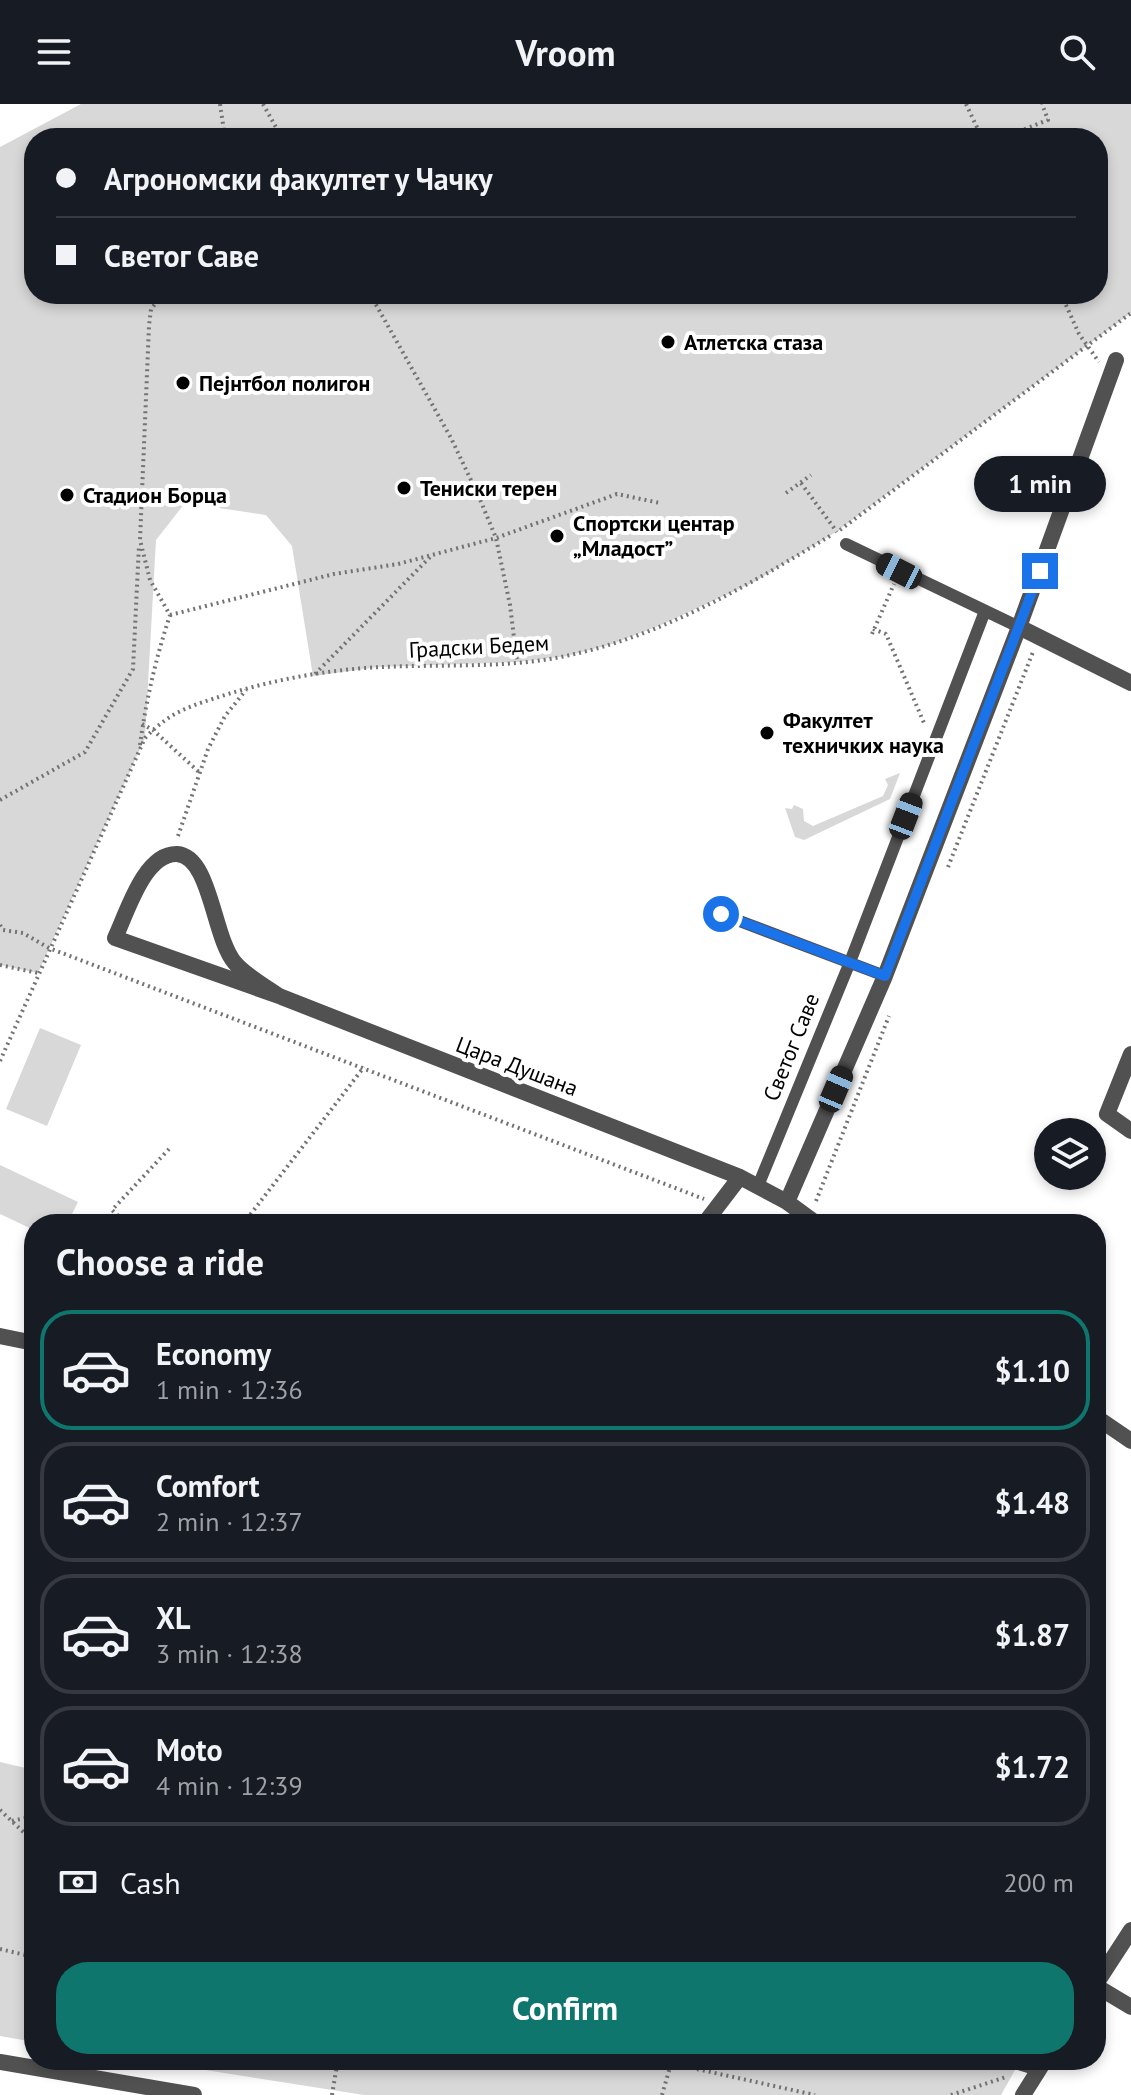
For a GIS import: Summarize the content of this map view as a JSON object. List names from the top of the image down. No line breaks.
{"streets":{"street":["Цара Душана"],"lane":["Светог Саве"],"path":["Градски Бедем"]},"crossings":[["Светог Саве","Цара Душана"]],"places":["Атлетска стаза","Пејнтбол полигон","Тениски терен","Стадион Борца","Спортски центар „Младост”","Факултет техничких наука"],"page":{"header":"Vroom","banner":["Агрономски факултет у Чачку","Светог Саве"],"bubble":"1 min","heading":"Choose a ride","list":[{"name":"Economy","note":"1 min · 12:36","value":"$1.10"},{"name":"Comfort","note":"2 min · 12:37","value":"$1.48"},{"name":"XL","note":"3 min · 12:38","value":"$1.87"},{"name":"Moto","note":"4 min · 12:39","value":"$1.72"}],"pay":["Cash","200 m"],"buttons":"Confirm"}}
